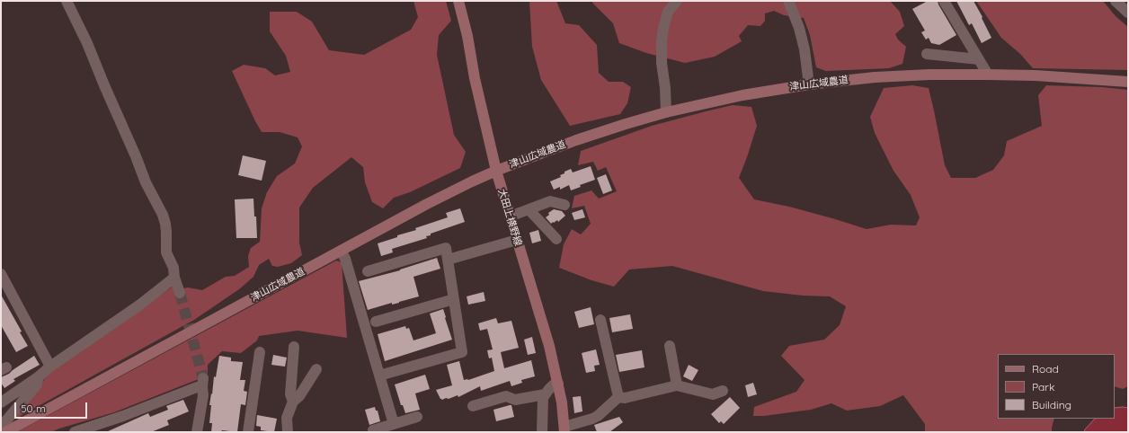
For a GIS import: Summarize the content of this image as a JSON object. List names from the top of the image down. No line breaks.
{"streets":{"street":["津山広域農道","大田上横野線"]},"crossings":[["津山広域農道","大田上横野線"]],"legend":["Road","Park","Building"],"scale_bar":"50 m"}
